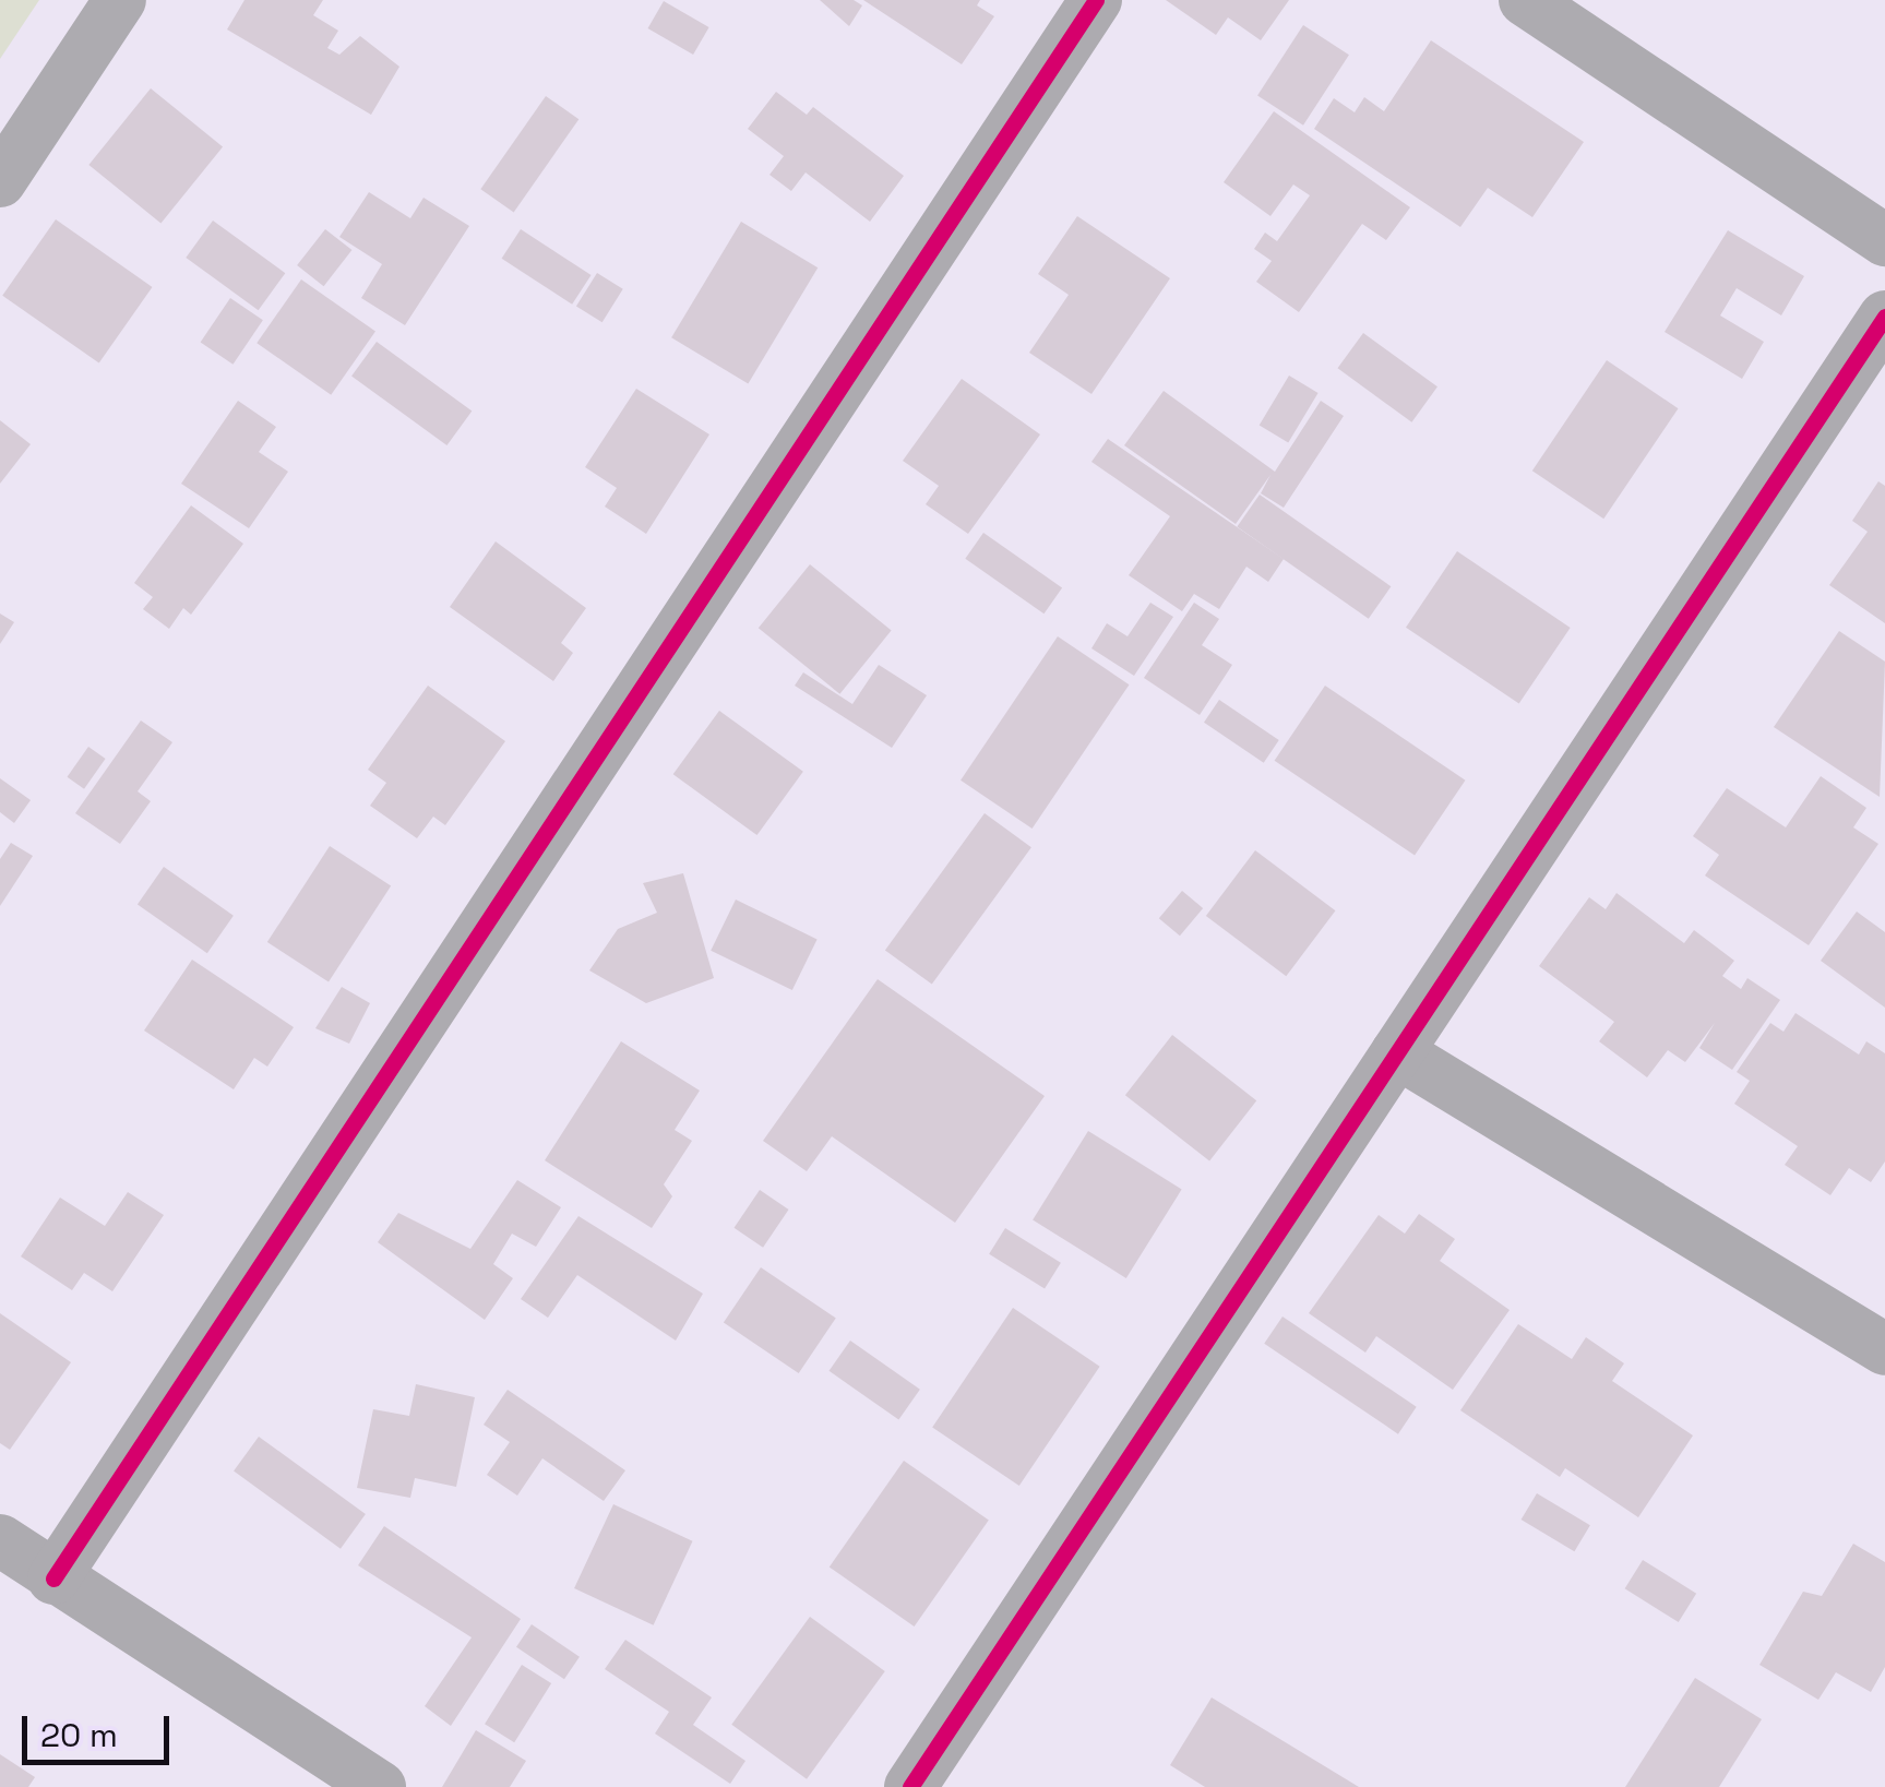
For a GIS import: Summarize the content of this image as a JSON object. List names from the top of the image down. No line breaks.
{"scale_bar":"20 m"}
